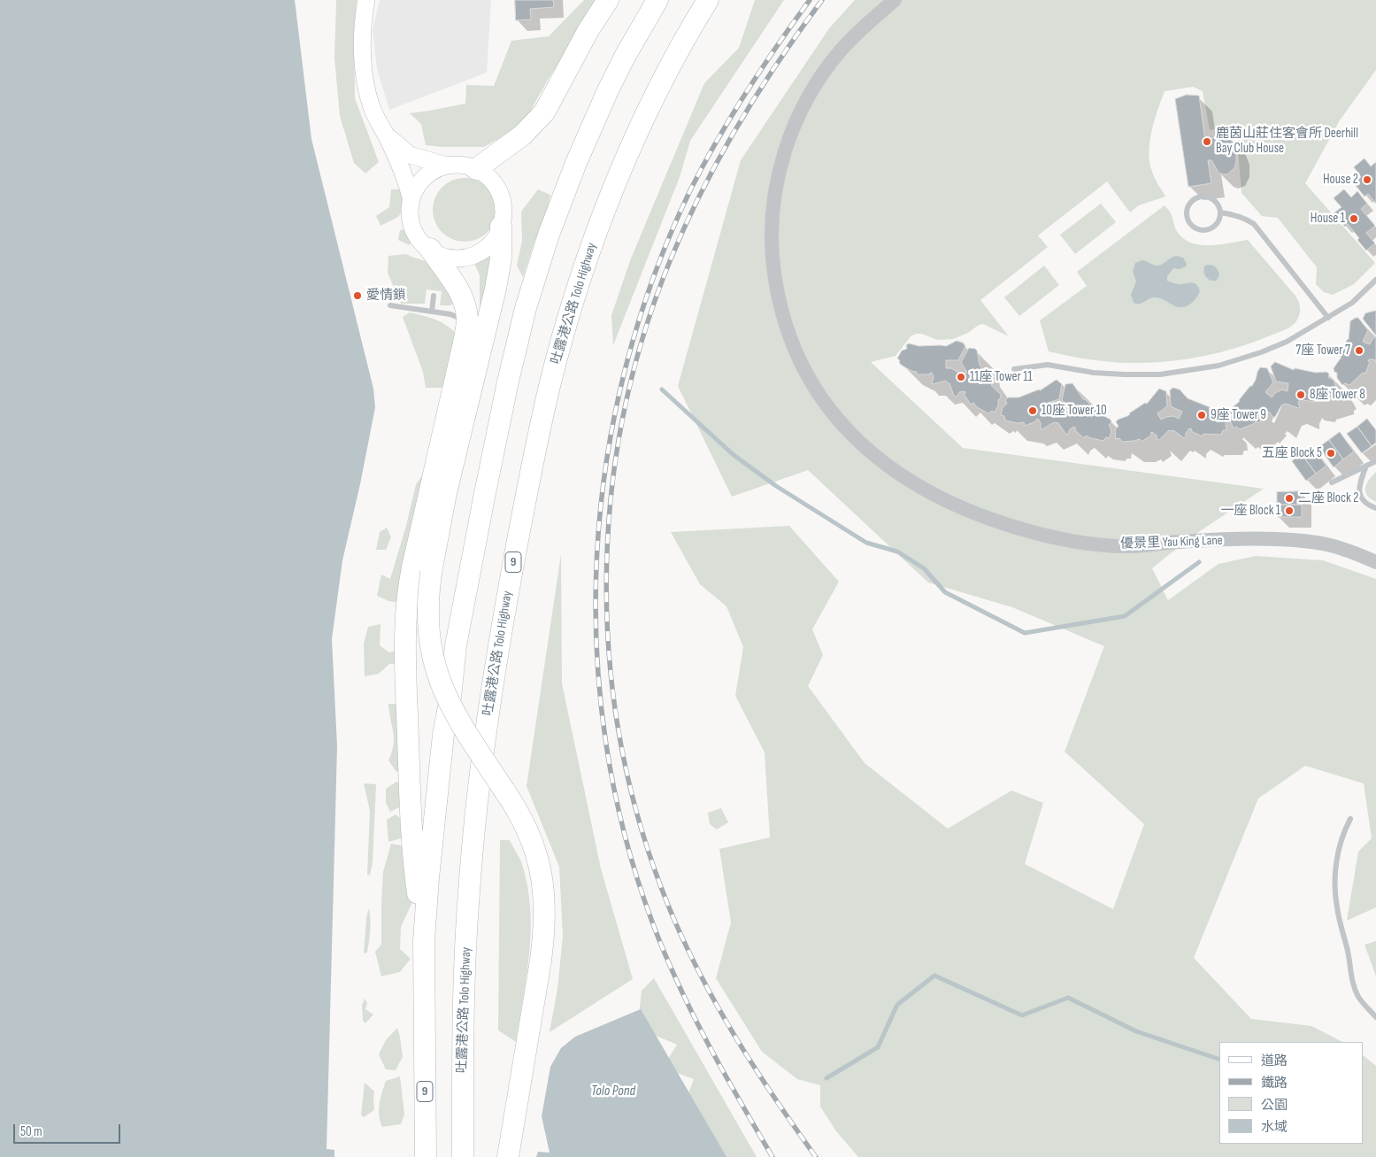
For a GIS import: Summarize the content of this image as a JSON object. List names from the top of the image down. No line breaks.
{"streets":{"highway":["吐露港公路 Tolo Highway","9"],"street":["優景里 Yau King Lane"]},"water":["Tolo Pond"],"places":["鹿茵山莊住客會所 Deerhill Bay Club House","House 2","House 1","愛情鎖","7座 Tower 7","11座 Tower 11","8座 Tower 8","10座 Tower 10","9座 Tower 9","五座 Block 5","二座 Block 2","一座 Block 1"],"legend":["道路","鐵路","公園","水域"],"scale_bar":"50 m"}
